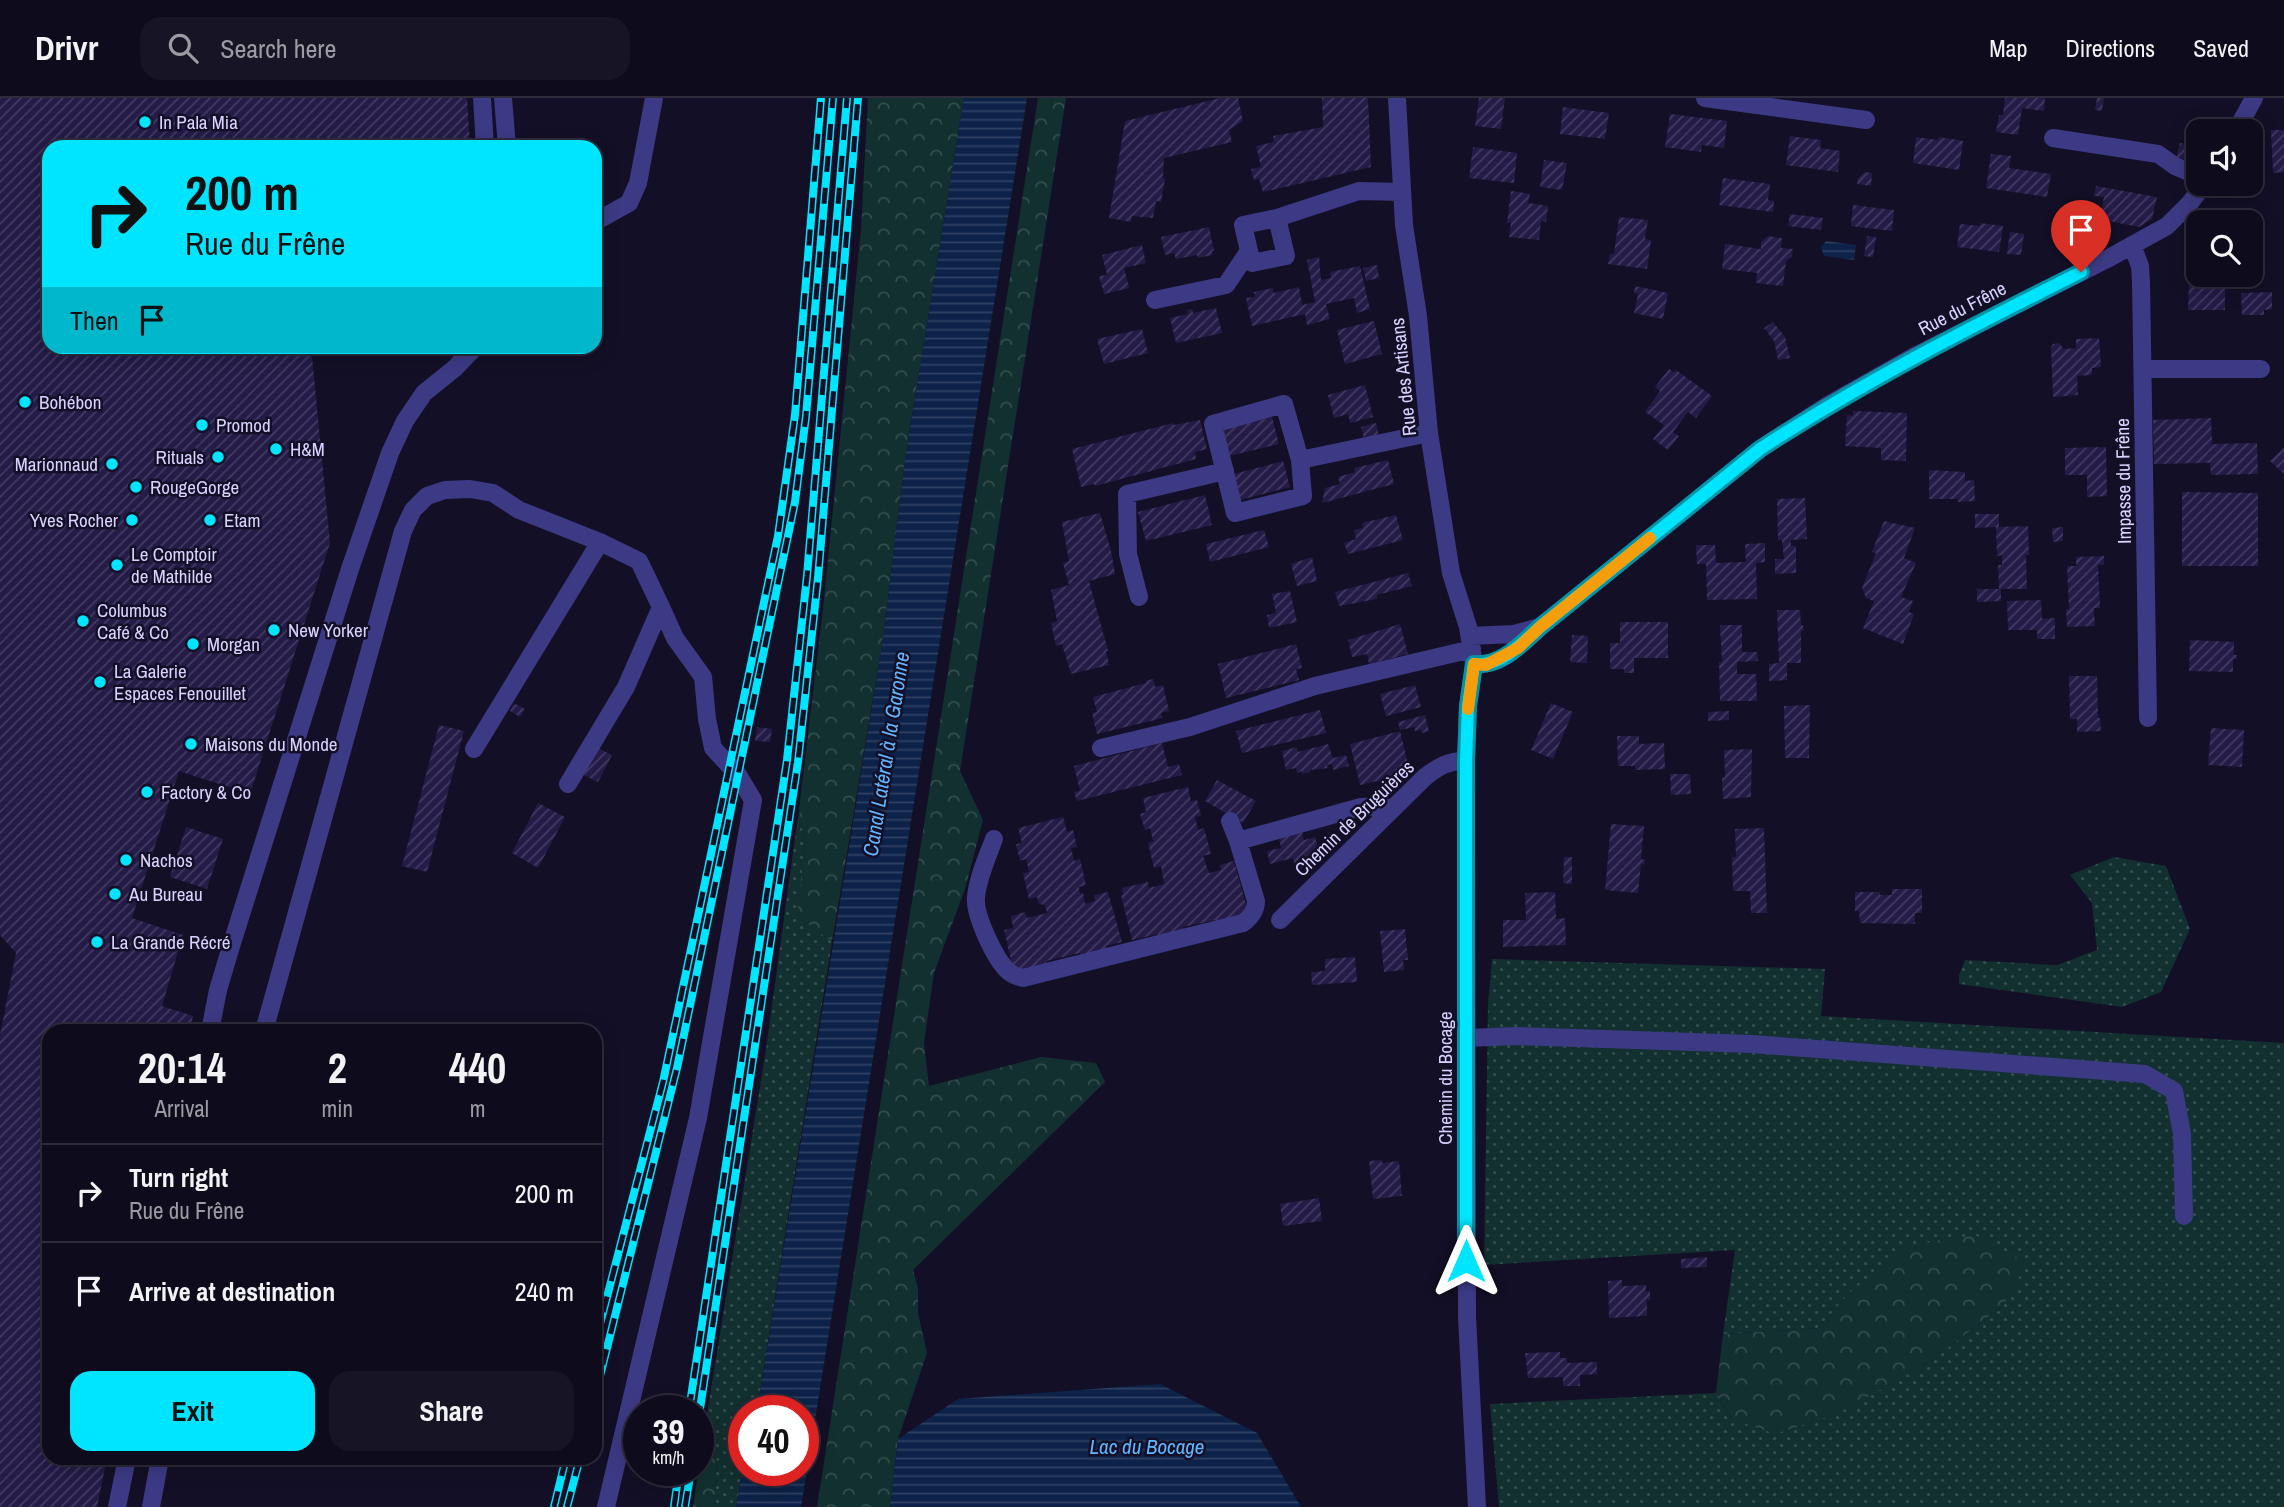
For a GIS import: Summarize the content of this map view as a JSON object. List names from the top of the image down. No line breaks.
{"streets":{"street":["Rue du Frêne","Rue des Artisans","Impasse du Frêne","Chemin de Bruguières","Chemin du Bocage"]},"crossings":[["Rue du Frêne","Rue des Artisans"],["Rue du Frêne","Impasse du Frêne"],["Rue du Frêne","Chemin du Bocage"],["Rue des Artisans","Chemin du Bocage"],["Chemin de Bruguières","Chemin du Bocage"]],"water":["Canal Latéral à la Garonne","Lac du Bocage"],"places":["In Pala Mia","Bohébon","Promod","H&M","Rituals","Marionnaud","RougeGorge","Yves Rocher","Etam","Le Comptoir de Mathilde","Columbus Café & Co","New Yorker","Morgan","La Galerie Espaces Fenouillet","Maisons du Monde","Factory & Co","Nachos","Au Bureau","La Grande Récré"],"page":{"header":"Drivr","search":"Search here","nav":["Map","Directions","Saved"],"turn":["200 m","Rue du Frêne"],"then":"Then","eta":["20:14","Arrival","2","min","440","m"],"list":[{"name":"Turn right","note":"Rue du Frêne","value":"200 m"},{"name":"Arrive at destination","value":"240 m"}],"buttons":["Exit","Share"],"speed":"39 km/h","limit":"40"}}
